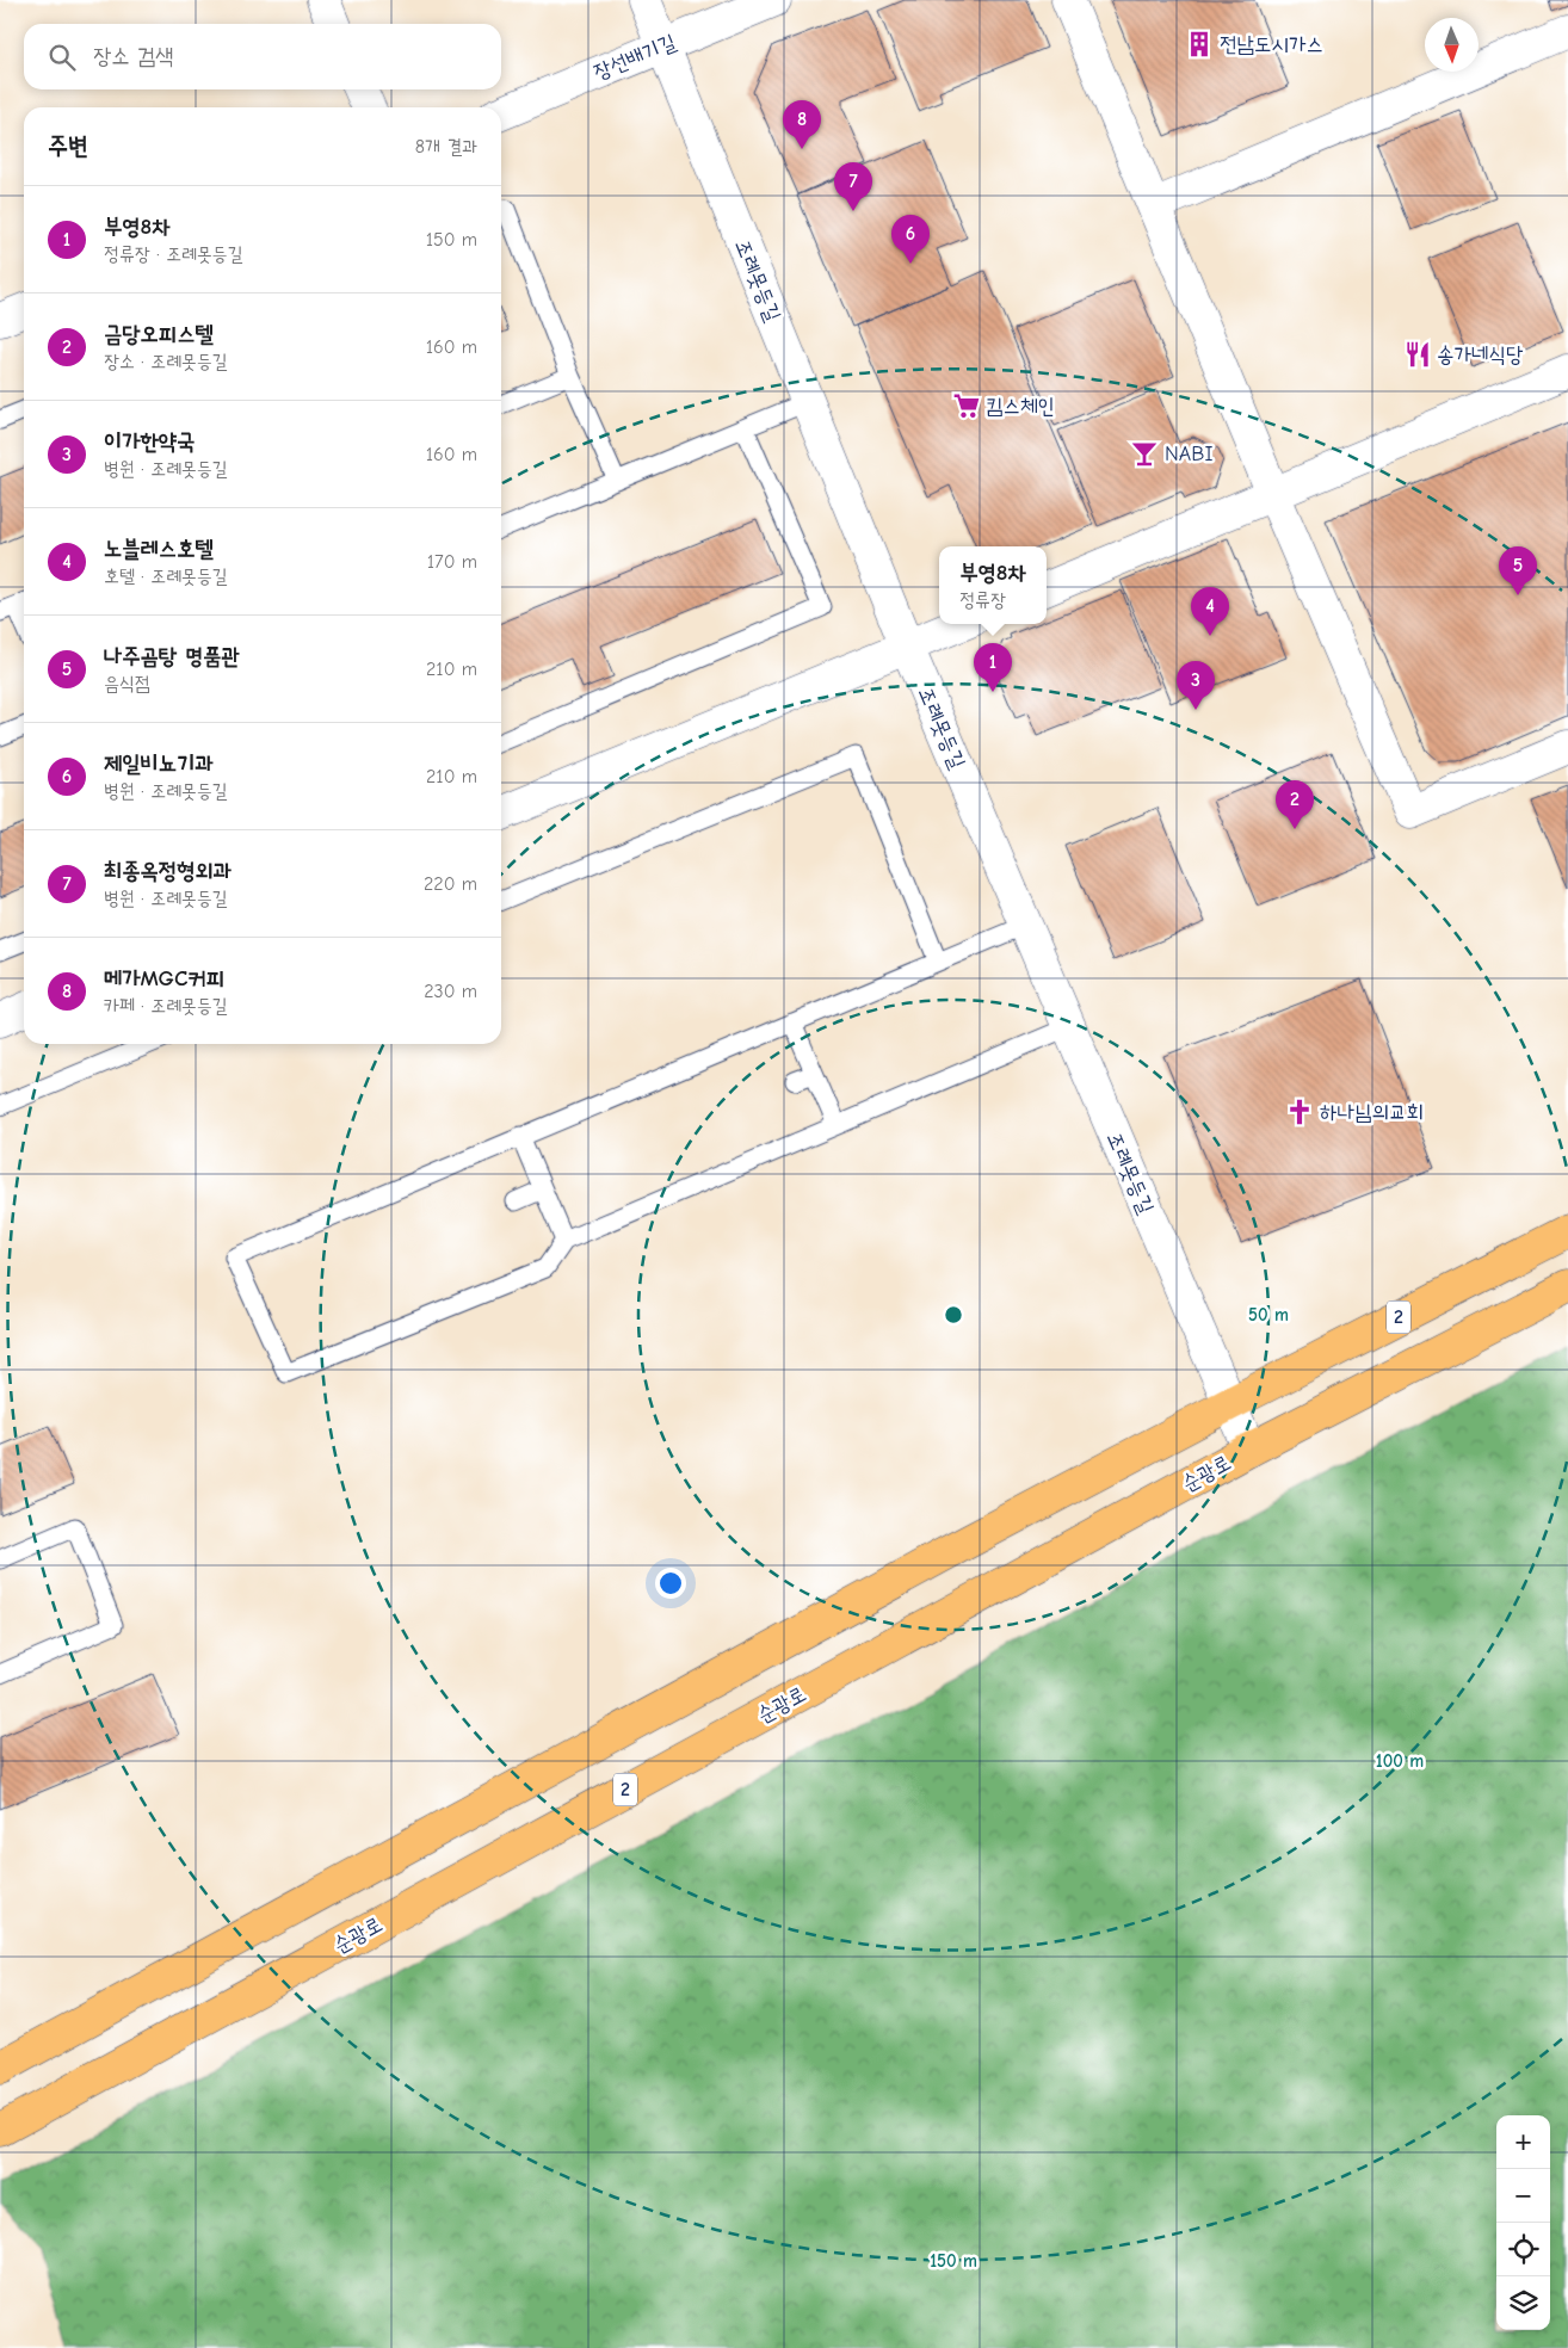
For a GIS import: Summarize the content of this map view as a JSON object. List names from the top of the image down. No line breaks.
{"streets":{"main road":["2","순광로"],"street":["장선배기길","조례못등길"]},"crossings":[["장선배기길","조례못등길"],["조례못등길","2"],["조례못등길","순광로"]],"places":{"building":["전남도시가스"],"restaurant":["송가네식당"],"supermarket":["킴스체인"],"bar":["NABI"],"church":["하나님의교회"]},"north":"bottom","page":{"search":"장소 검색","pins":["8","7","6","5","4","1","3","2"],"heading":["주변","8개 결과"],"list":[{"mark":"1","name":"부영8차","note":"정류장 · 조례못등길","value":"150 m"},{"mark":"2","name":"금당오피스텔","note":"장소 · 조례못등길","value":"160 m"},{"mark":"3","name":"이가한약국","note":"병원 · 조례못등길","value":"160 m"},{"mark":"4","name":"노블레스호텔","note":"호텔 · 조례못등길","value":"170 m"},{"mark":"5","name":"나주곰탕 명품관","note":"음식점","value":"210 m"},{"mark":"6","name":"제일비뇨기과","note":"병원 · 조례못등길","value":"210 m"},{"mark":"7","name":"최종옥정형외과","note":"병원 · 조례못등길","value":"220 m"},{"mark":"8","name":"메가MGC커피","note":"카페 · 조례못등길","value":"230 m"}],"popup":["부영8차","정류장"],"map_buttons":["+","−"]},"rings":["50 m","100 m","150 m"]}
